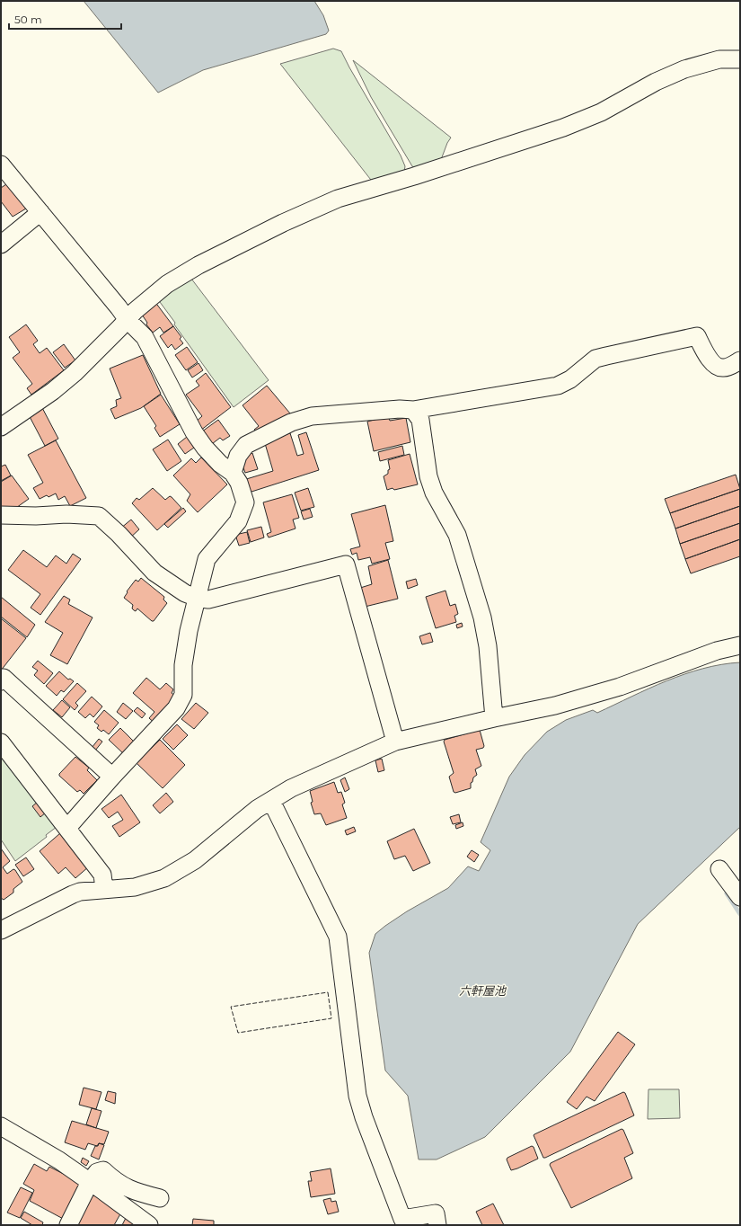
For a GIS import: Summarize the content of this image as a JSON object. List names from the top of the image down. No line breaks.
{"water":["六軒屋池"],"scale_bar":"50 m"}
